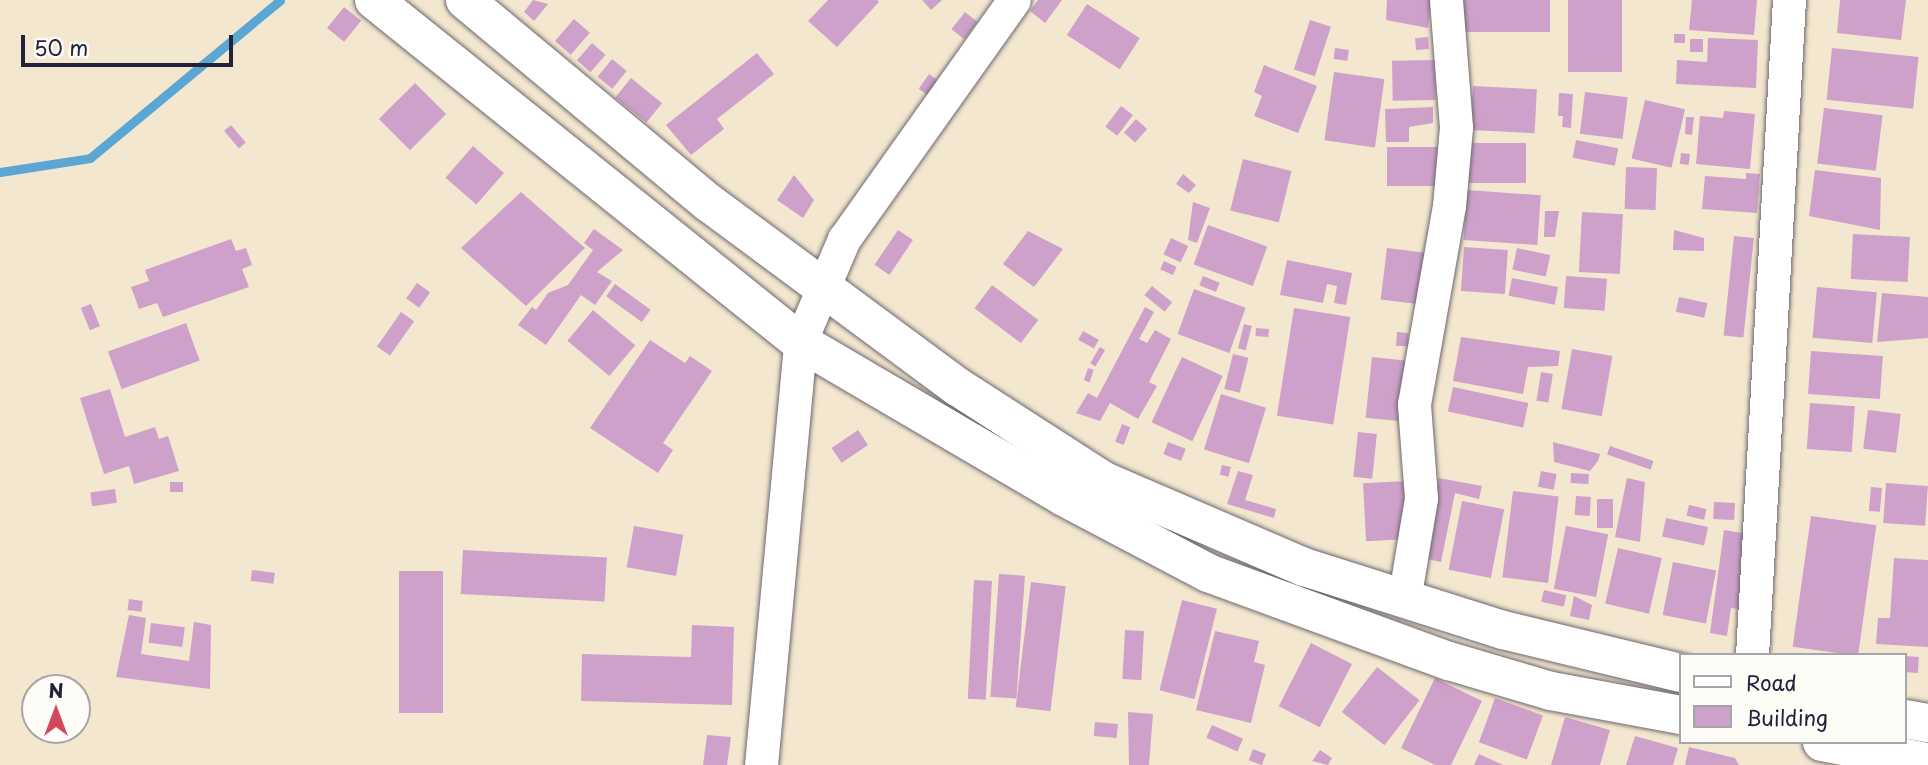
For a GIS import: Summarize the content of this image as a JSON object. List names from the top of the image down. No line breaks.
{"legend":["Road","Building"],"scale_bar":"50 m","north":"top"}
